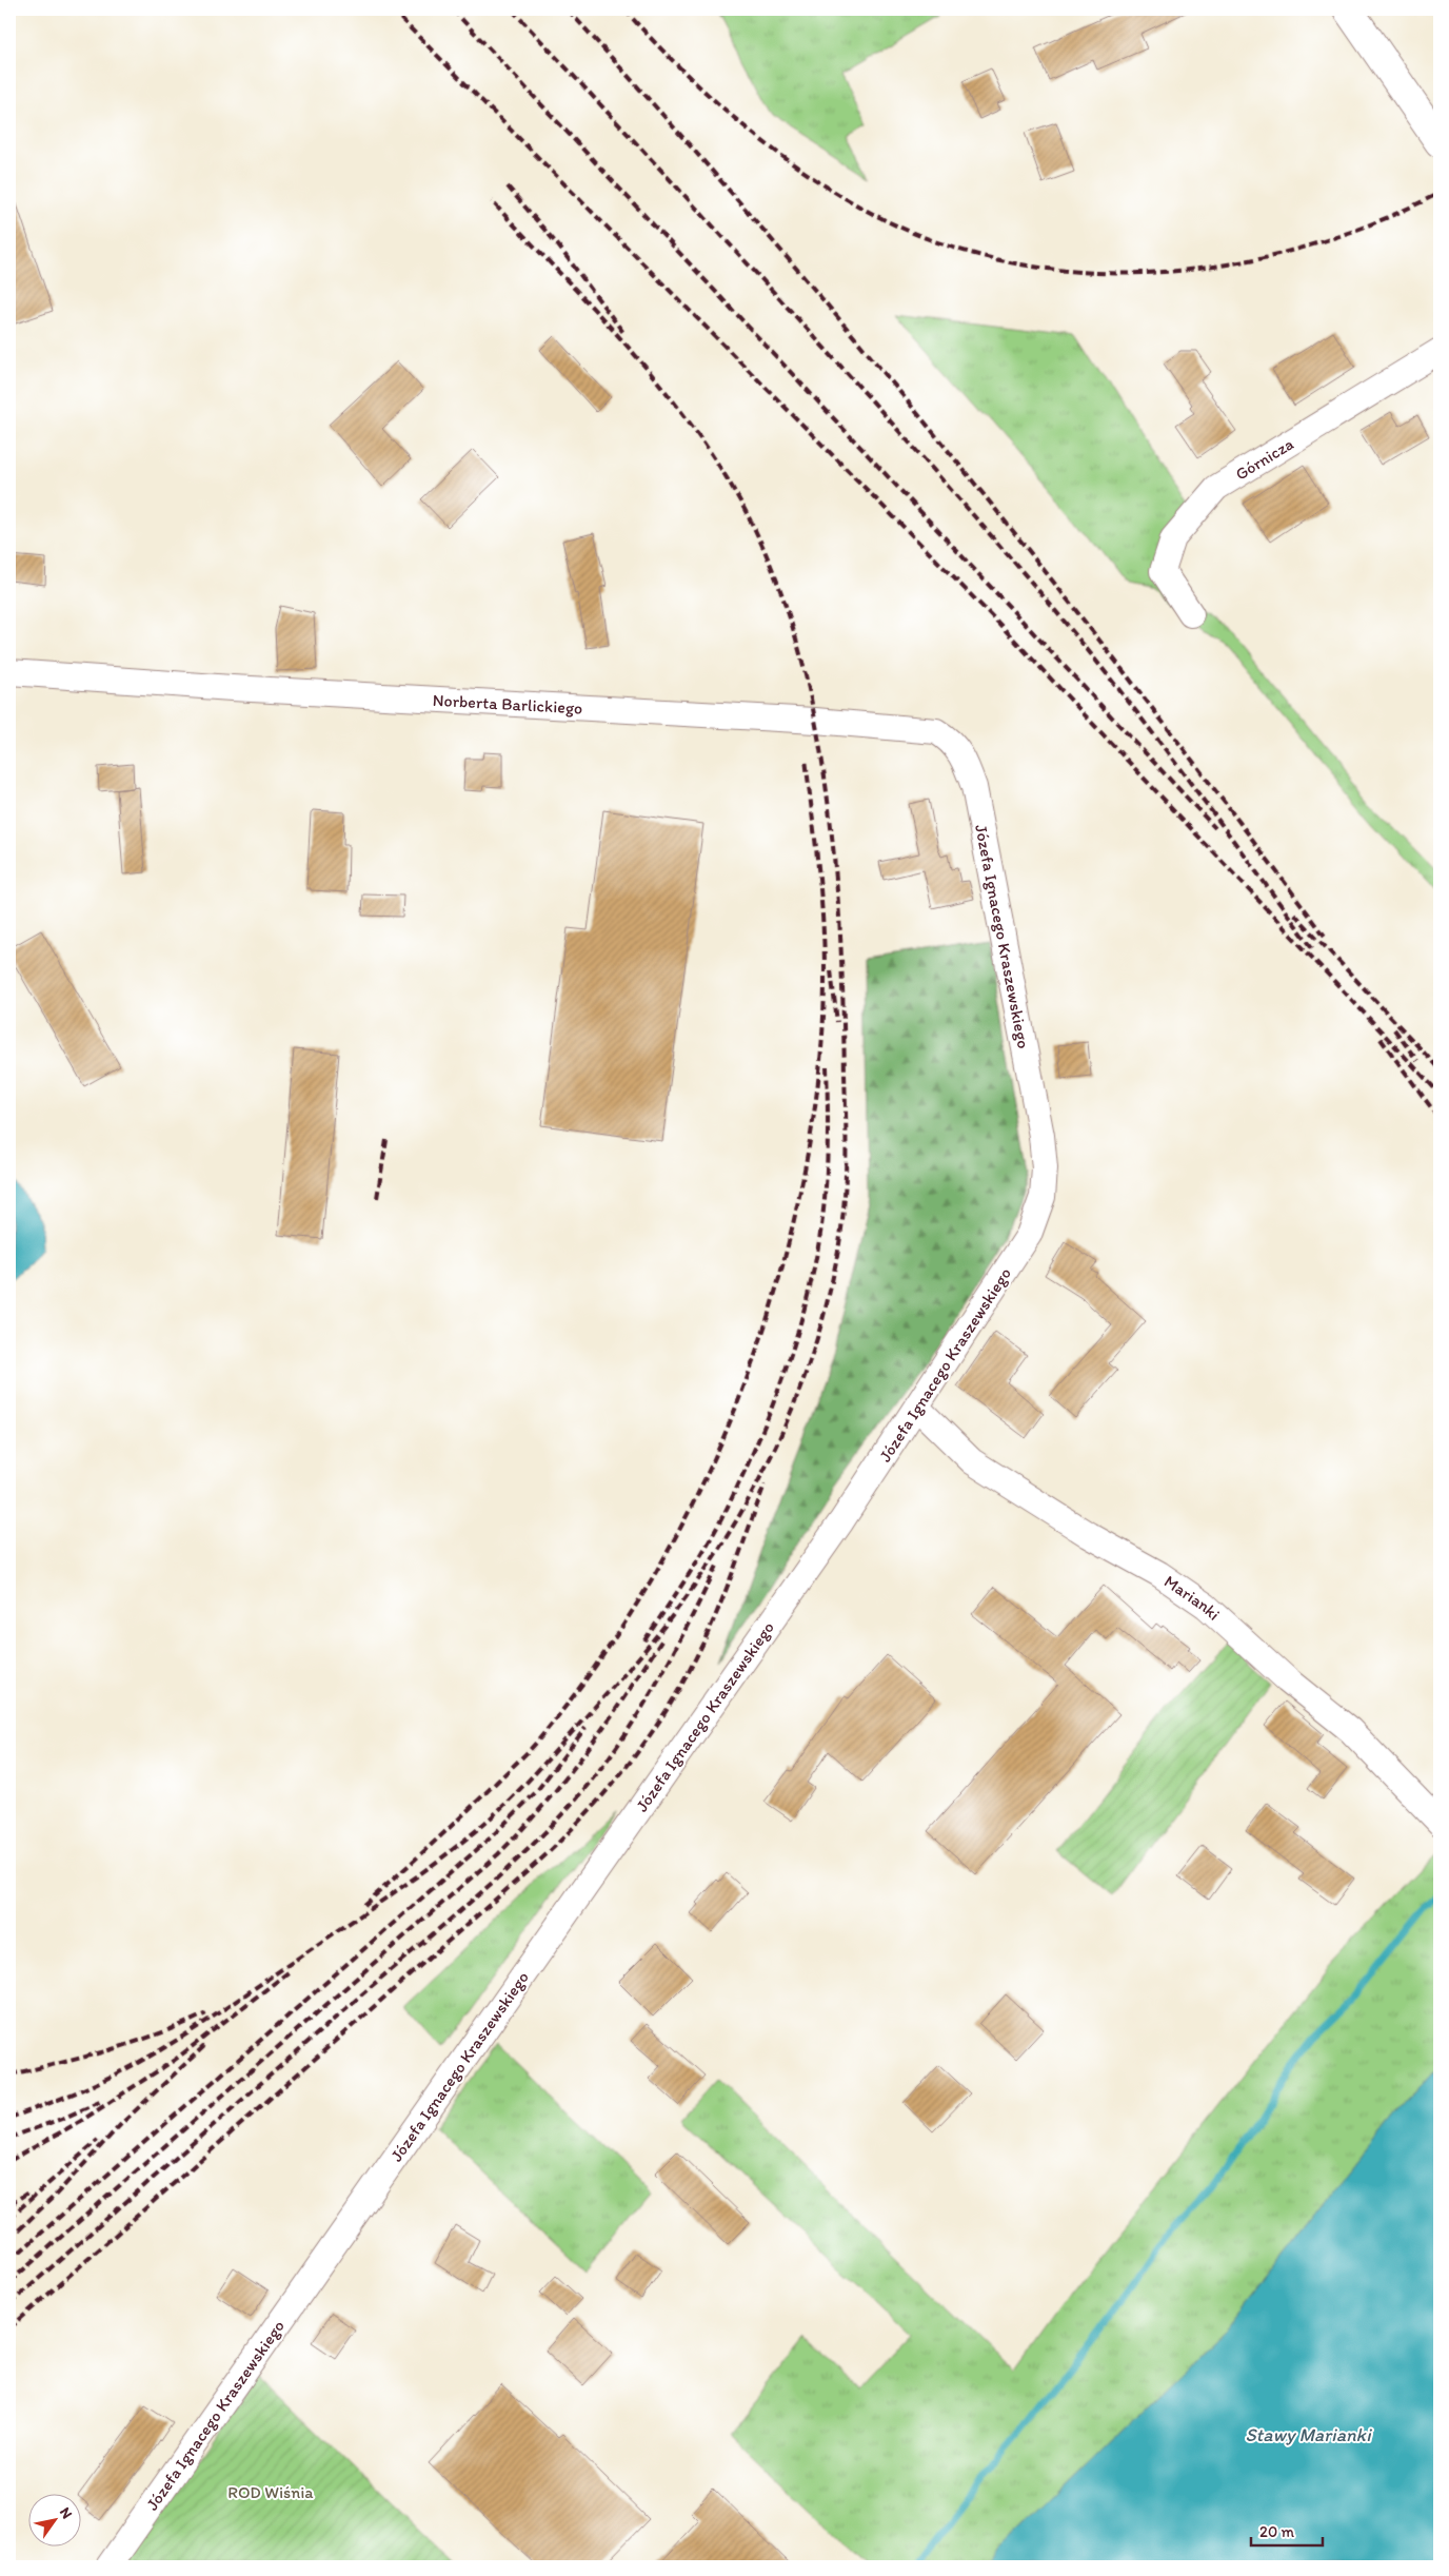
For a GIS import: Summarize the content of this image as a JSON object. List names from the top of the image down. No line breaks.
{"streets":{"street":["Górnicza","Norberta Barlickiego","Józefa Ignacego Kraszewskiego","Marianki"]},"crossings":[["Norberta Barlickiego","Józefa Ignacego Kraszewskiego"],["Józefa Ignacego Kraszewskiego","Marianki"]],"water":["Stawy Marianki"],"parks":["ROD Wiśnia"],"scale_bar":"20 m","north":"top right"}
